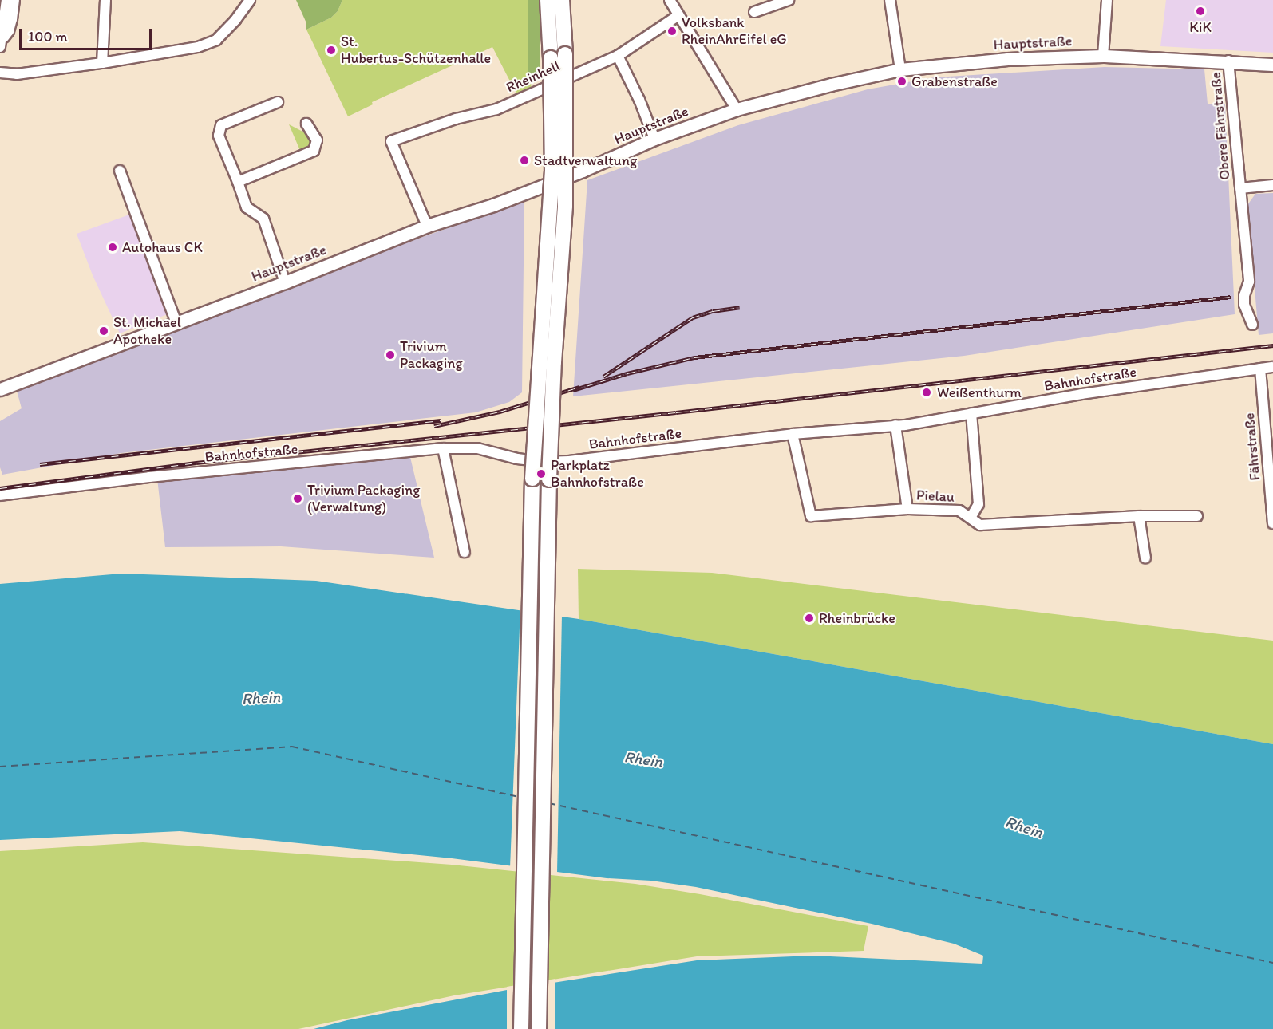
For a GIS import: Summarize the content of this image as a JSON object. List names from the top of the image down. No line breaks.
{"streets":{"main road":["Hauptstraße"],"street":["Rheinhell","Obere Fährstraße","Bahnhofstraße","Fährstraße","Pielau"]},"crossings":[["Hauptstraße","Rheinhell"],["Hauptstraße","Obere Fährstraße"],["Bahnhofstraße","Fährstraße"],["Bahnhofstraße","Pielau"]],"water":["Rhein"],"places":["KiK","Volksbank RheinAhrEifel eG","St. Hubertus-Schützenhalle","Grabenstraße","Stadtverwaltung","Autohaus CK","St. Michael Apotheke","Trivium Packaging","Weißenthurm","Parkplatz Bahnhofstraße","Trivium Packaging (Verwaltung)","Rheinbrücke"],"scale_bar":"100 m"}
